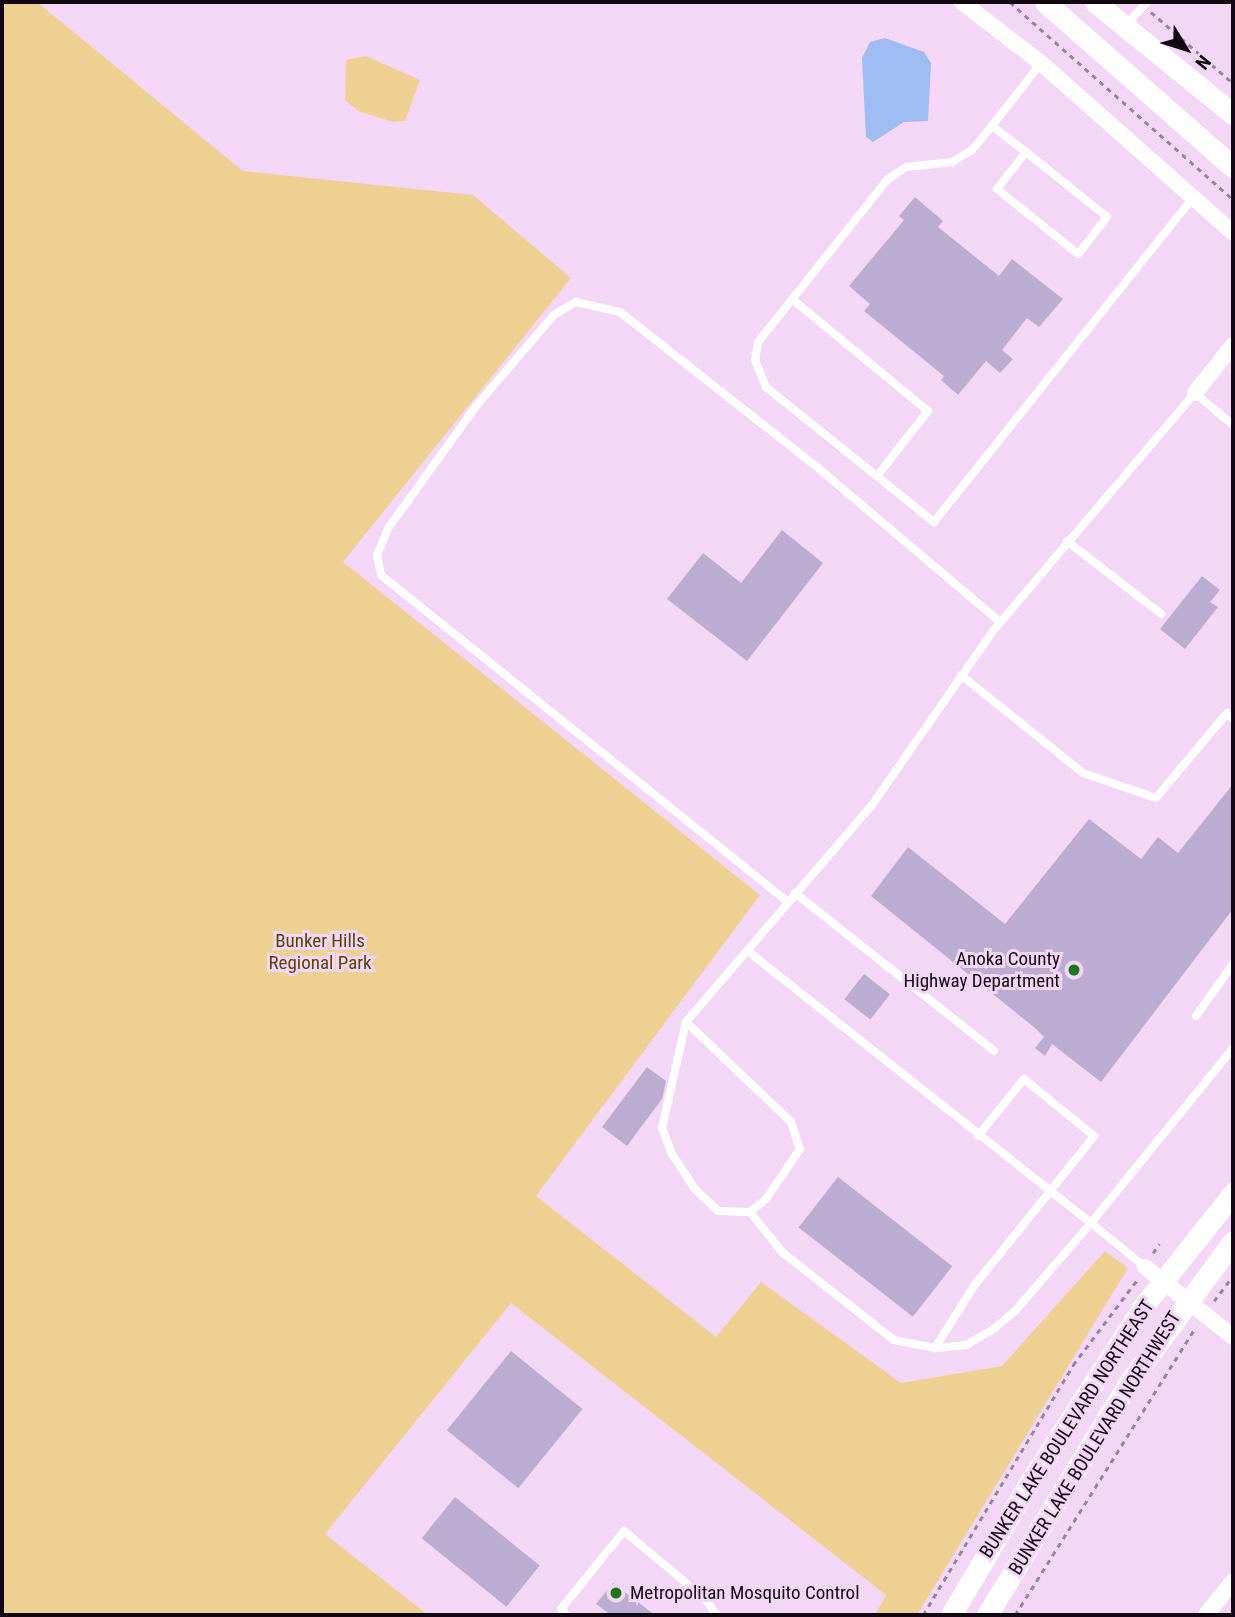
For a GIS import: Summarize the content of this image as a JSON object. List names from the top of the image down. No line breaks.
{"streets":{"main road":["BUNKER LAKE BOULEVARD NORTHEAST","BUNKER LAKE BOULEVARD NORTHWEST"]},"parks":["Bunker Hills Regional Park"],"places":["Anoka County Highway Department","Metropolitan Mosquito Control"],"north":"bottom right"}
